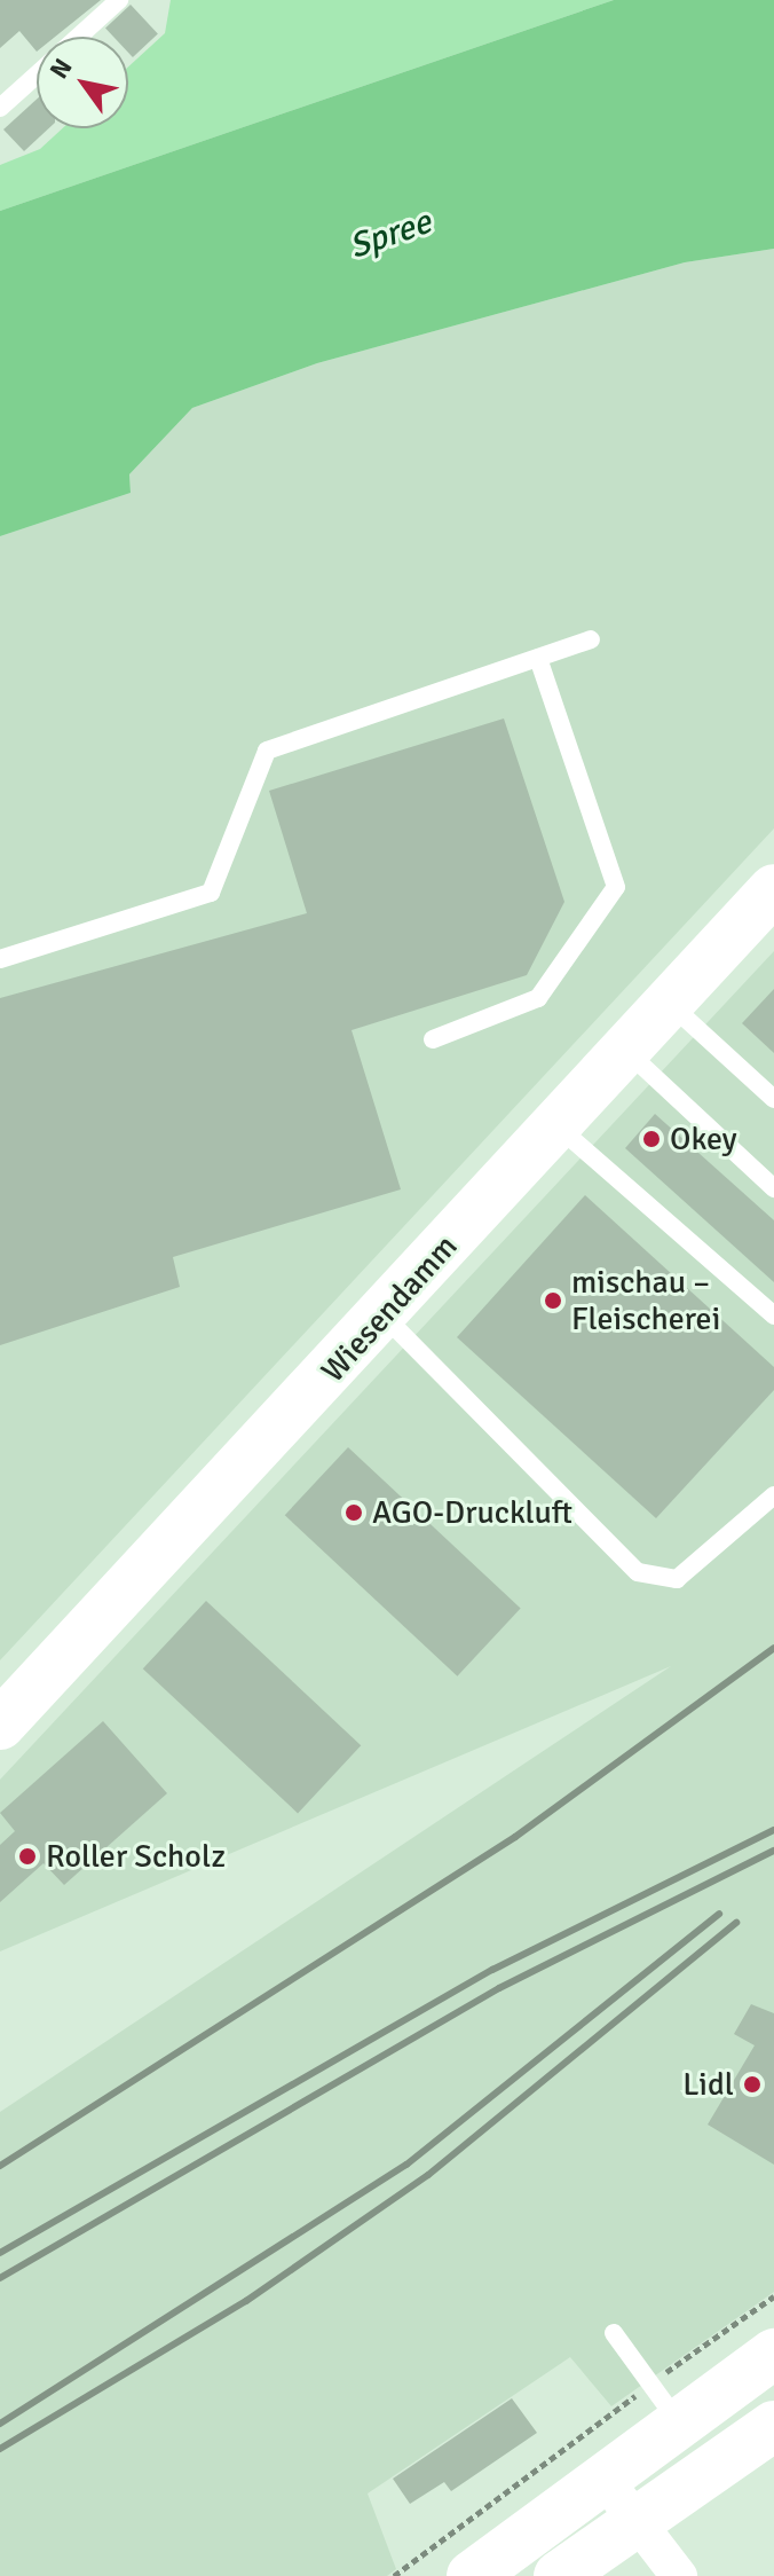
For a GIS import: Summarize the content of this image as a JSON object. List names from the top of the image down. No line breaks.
{"streets":{"street":["Wiesendamm"]},"water":["Spree"],"places":["Okey","mischau – Fleischerei","AGO-Druckluft","Roller Scholz","Lidl"],"north":"top left"}
